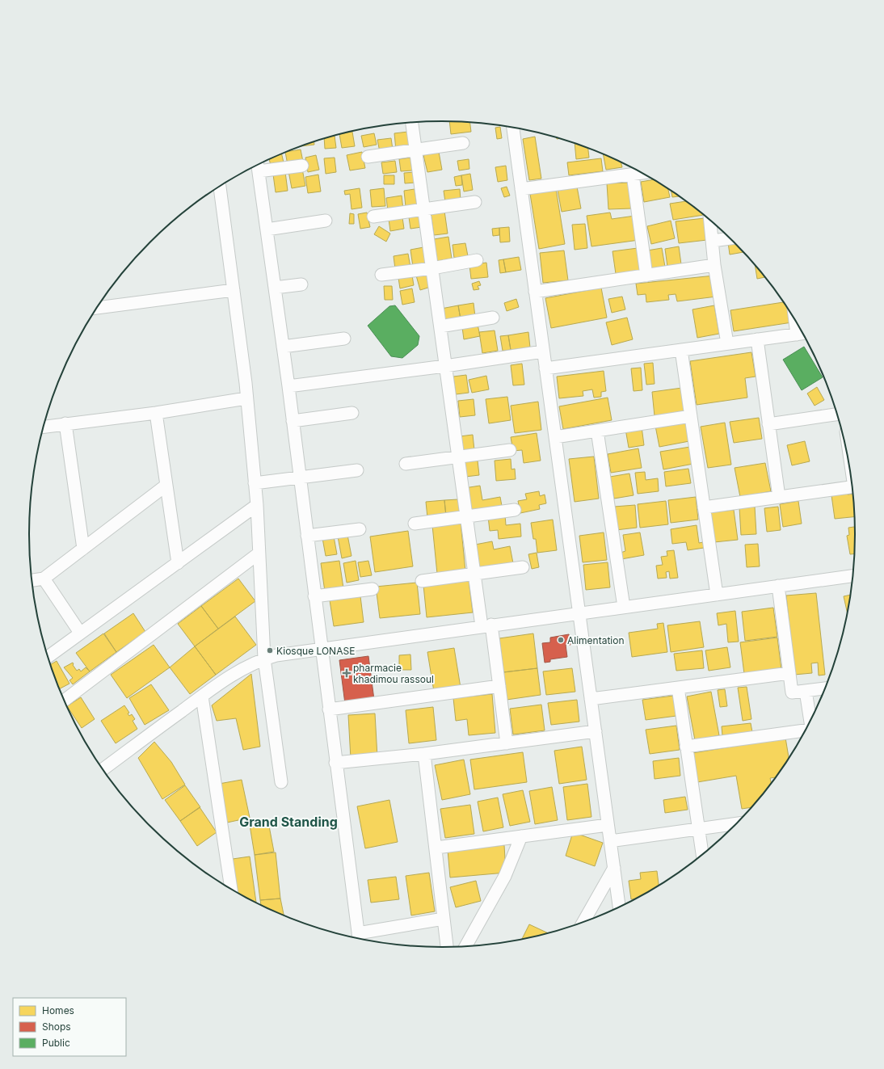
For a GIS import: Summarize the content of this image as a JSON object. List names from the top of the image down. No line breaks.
{"districts":["Grand Standing"],"places":{"other":["Alimentation","Kiosque LONASE"],"health":["pharmacie khadimou rassoul"]},"legend":["Homes","Shops","Public"]}
